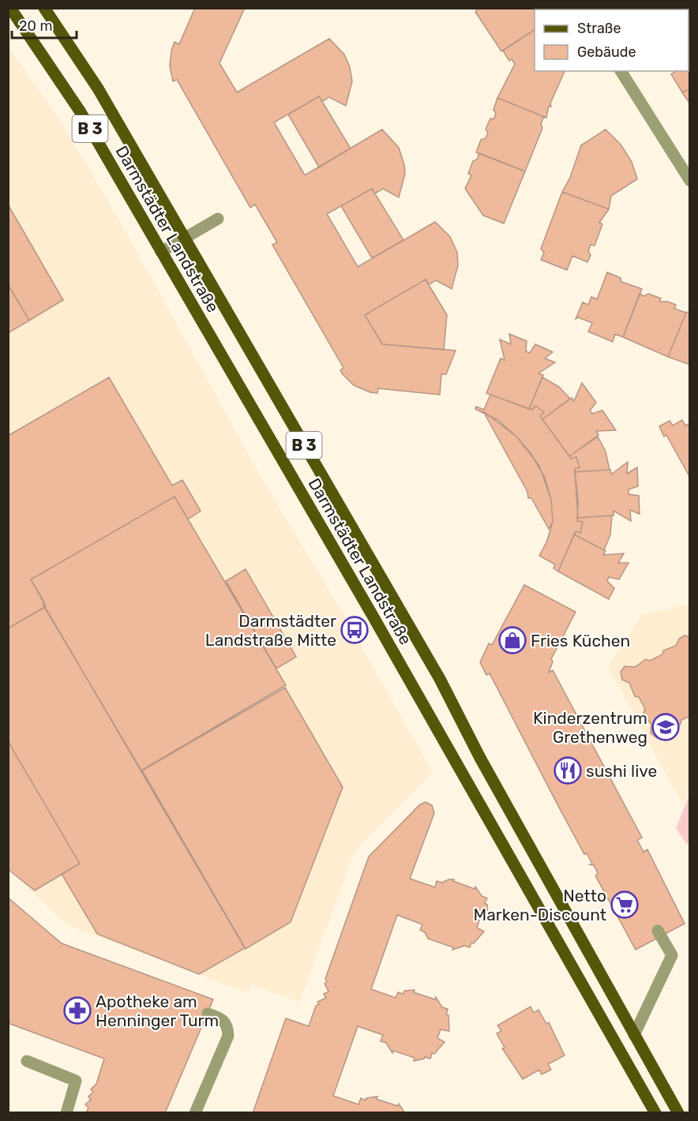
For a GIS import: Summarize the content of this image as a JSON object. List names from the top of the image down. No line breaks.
{"streets":{"main road":["B 3","Darmstädter Landstraße"]},"places":{"bus stop":["Darmstädter Landstraße Mitte"],"shop":["Fries Küchen"],"school or university":["Kinderzentrum Grethenweg"],"restaurant":["sushi live"],"supermarket":["Netto Marken-Discount"],"pharmacy":["Apotheke am Henninger Turm"]},"legend":["Straße","Gebäude"],"scale_bar":"20 m"}
